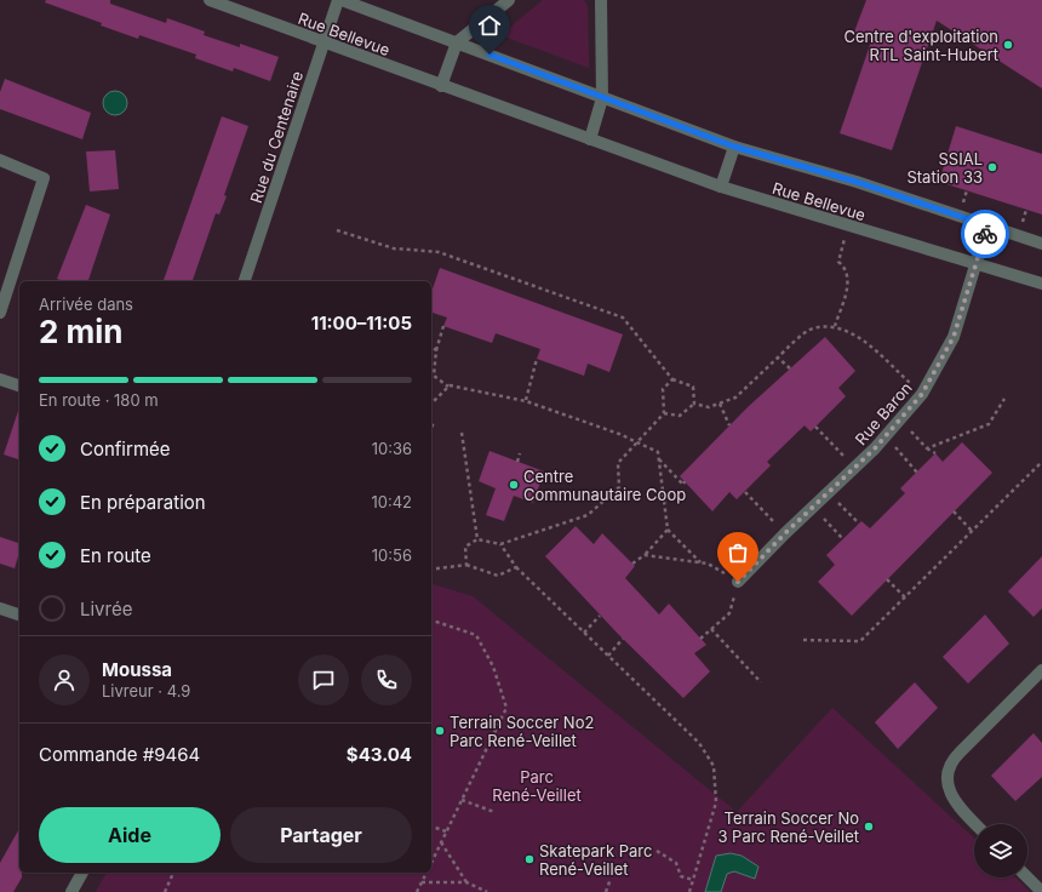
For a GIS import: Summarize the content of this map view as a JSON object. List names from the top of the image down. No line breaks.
{"streets":{"street":["Rue Bellevue","Rue du Centenaire","Rue Baron"]},"crossings":[["Rue Bellevue","Rue du Centenaire"],["Rue Bellevue","Rue Baron"]],"parks":["Parc René-Veillet"],"places":["Centre d'exploitation RTL Saint-Hubert","SSIAL Station 33","Centre Communautaire Coop","Terrain Soccer No2 Parc René-Veillet","Terrain Soccer No 3 Parc René-Veillet","Skatepark Parc René-Veillet"],"page":{"heading":["2 min","Arrivée dans","11:00–11:05"],"panel":["Moussa","Livreur · 4.9","Commande #9464","$43.04"],"bar":"En route · 180 m","list":[["Confirmée","10:36"],["En préparation","10:42"],["En route","10:56"],"Livrée"],"buttons":["Aide","Partager"]}}
